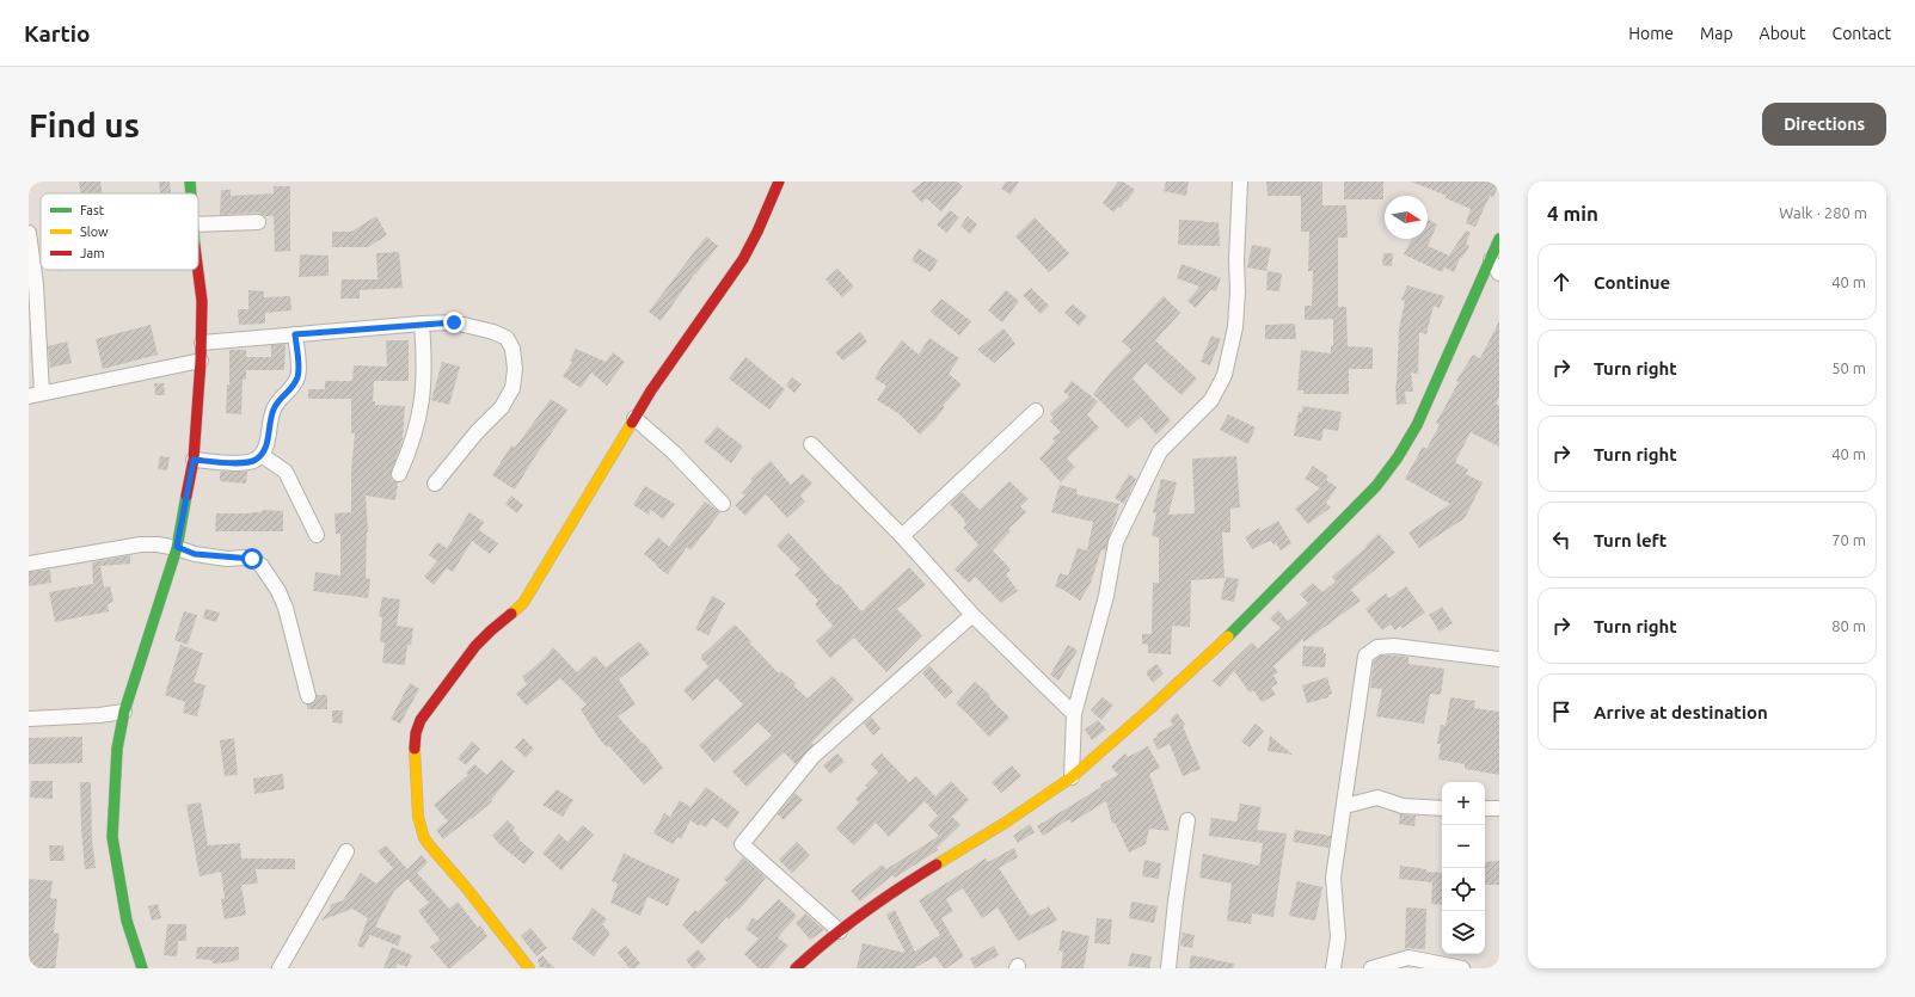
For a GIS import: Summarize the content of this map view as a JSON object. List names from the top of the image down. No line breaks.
{"legend":["Fast","Slow","Jam"],"north":"right","page":{"header":"Kartio","nav":["Home","Map","About","Contact"],"buttons":"Directions","title":"Find us","heading":["4 min","Walk · 280 m"],"list":[["Continue","40 m"],["Turn right","50 m"],["Turn right","40 m"],["Turn left","70 m"],["Turn right","80 m"],"Arrive at destination"],"map_buttons":["+","−"]}}
